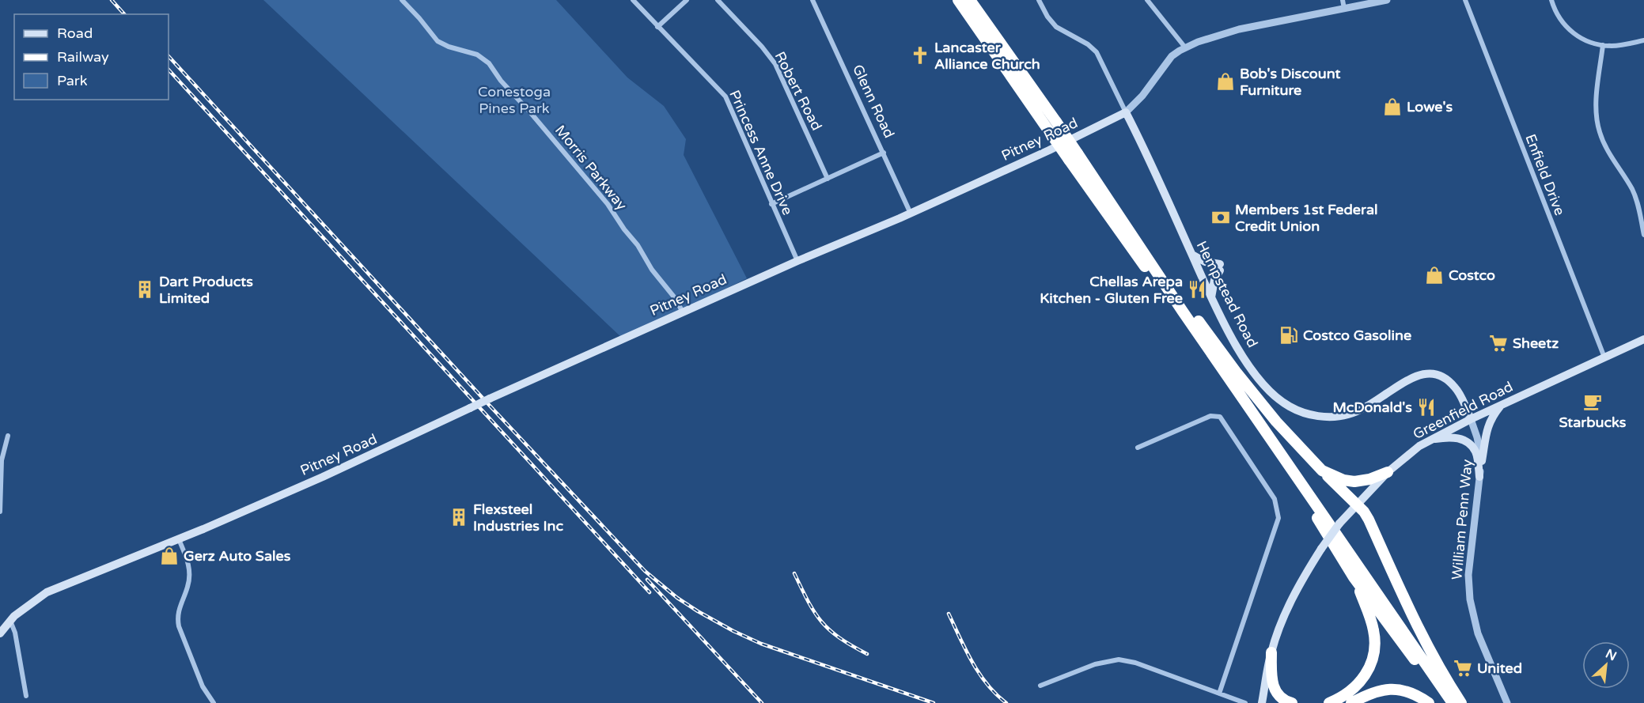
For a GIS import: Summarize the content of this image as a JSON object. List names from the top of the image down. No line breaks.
{"streets":{"main road":["Pitney Road","Hempstead Road","Greenfield Road"],"street":["Robert Road","Glenn Road","Princess Anne Drive","Morris Parkway","Enfield Drive","William Penn Way"]},"crossings":[["Glenn Road","Pitney Road"],["Pitney Road","Princess Anne Drive"],["Pitney Road","Morris Parkway"],["Pitney Road","Hempstead Road"],["Enfield Drive","Greenfield Road"],["Hempstead Road","Greenfield Road"],["Hempstead Road","William Penn Way"],["Greenfield Road","William Penn Way"]],"parks":["Conestoga Pines Park"],"places":{"church":["Lancaster Alliance Church"],"shop":["Bob's Discount Furniture","Lowe's","Costco","Gerz Auto Sales"],"bank":["Members 1st Federal Credit Union"],"building":["Dart Products Limited","Flexsteel Industries Inc"],"restaurant":["Chellas Arepa Kitchen - Gluten Free","McDonald's"],"fuel station":["Costco Gasoline"],"supermarket":["Sheetz","United"],"cafe":["Starbucks"]},"legend":["Road","Railway","Park"],"north":"top right"}
